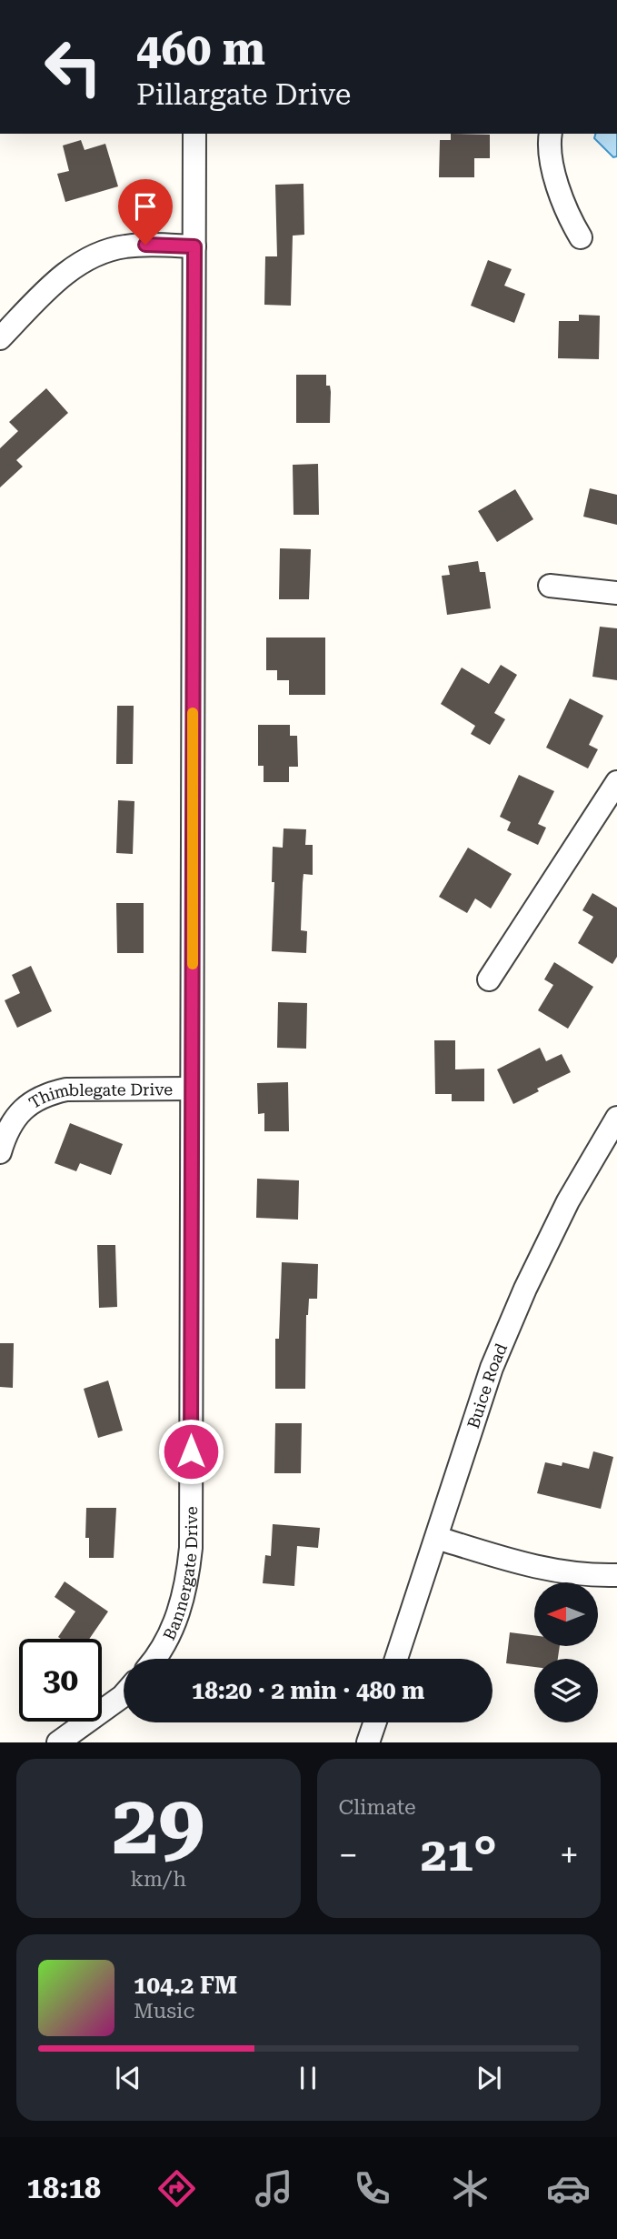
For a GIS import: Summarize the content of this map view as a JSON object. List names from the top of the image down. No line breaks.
{"streets":{"street":["Thimblegate Drive","Buice Road","Bannergate Drive"]},"crossings":[["Thimblegate Drive","Bannergate Drive"]],"north":"left","page":{"turn":["460 m","Pillargate Drive"],"limit":"30","trip":"18:20 · 2 min · 480 m","tile":[["29","km/h"],"Climate"],"heat":["−","21°","+"],"song":["104.2 FM","Music"],"tabs":"18:18"}}
